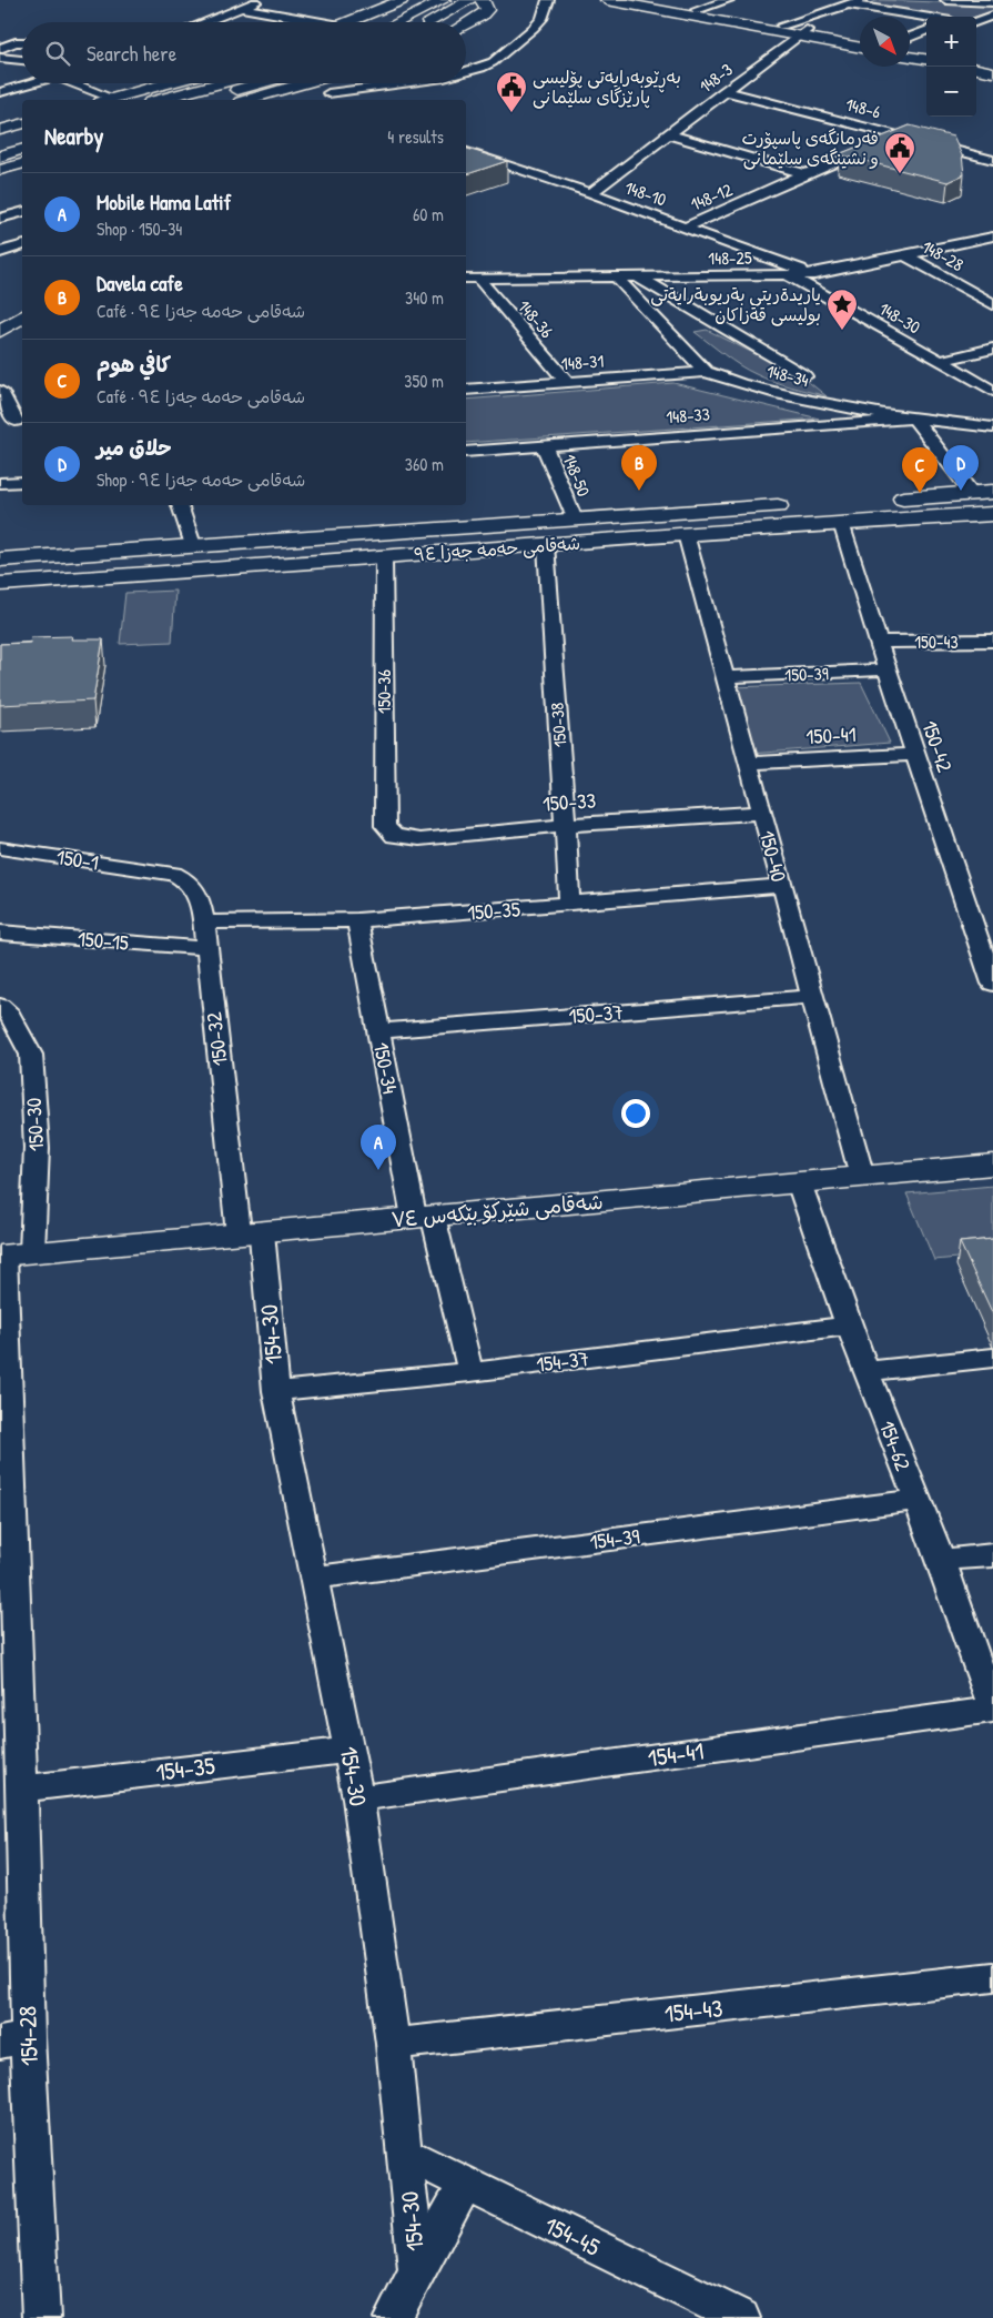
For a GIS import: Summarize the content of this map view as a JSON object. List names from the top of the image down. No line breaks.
{"streets":{"main road":["شەقامی حەمە جەزا ٩٤","شەقامی شێرکۆ بێکەس ٧٤"],"street":["148-3","148-6","148-10","148-12","148-28","148-25","148-30","148-36","148-31","148-34","148-33","148-50","150-43","150-39","150-36","150-38","150-41","150-42","150-33","150-40","150-1","150-35","150-15","150-37","150-32","150-34","150-30","154-30","154-37","154-62","154-39","154-41","154-35","154-43","154-28","154-45"]},"crossings":[["148-3","148-6"],["148-3","148-10"],["148-6","148-12"],["148-10","148-12"],["148-10","148-25"],["148-28","148-25"],["148-25","148-30"],["148-25","148-36"],["148-25","148-34"],["148-36","148-31"],["148-31","148-34"],["148-34","148-33"],["148-33","148-50"],["148-50","شەقامی حەمە جەزا ٩٤"],["شەقامی حەمە جەزا ٩٤","150-36"],["شەقامی حەمە جەزا ٩٤","150-38"],["شەقامی حەمە جەزا ٩٤","150-42"],["شەقامی حەمە جەزا ٩٤","150-40"],["150-43","150-42"],["150-39","150-42"],["150-39","150-40"],["150-36","150-33"],["150-38","150-33"],["150-38","150-35"],["150-41","150-42"],["150-41","150-40"],["150-33","150-40"],["150-40","150-35"],["150-40","150-37"],["150-40","شەقامی شێرکۆ بێکەس ٧٤"],["150-1","150-32"],["150-35","150-32"],["150-35","150-34"],["150-15","150-32"],["150-37","150-34"],["150-32","شەقامی شێرکۆ بێکەس ٧٤"],["150-32","154-30"],["150-34","شەقامی شێرکۆ بێکەس ٧٤"],["150-34","154-37"],["150-30","شەقامی شێرکۆ بێکەس ٧٤"],["150-30","154-28"],["شەقامی شێرکۆ بێکەس ٧٤","154-30"],["شەقامی شێرکۆ بێکەس ٧٤","154-62"],["شەقامی شێرکۆ بێکەس ٧٤","154-28"],["154-30","154-37"],["154-30","154-39"],["154-30","154-41"],["154-30","154-35"],["154-30","154-43"],["154-30","154-45"],["154-37","154-62"],["154-62","154-39"],["154-62","154-41"],["154-35","154-28"]],"places":{"public building":["بەڕێوبەرایەتی پۆلیسی پارێزگای سلێمانی","فەرمانگەی پاسپۆرت و نشینگەی سلێمانی"],"place":["ياريدةريتى بةريوبةرايةتى بوليسى قةزاكان"]},"north":"bottom right","page":{"map_buttons":["+","−"],"search":"Search here","heading":["Nearby","4 results"],"list":[{"mark":"A","name":"Mobile Hama Latif","note":"Shop · 150-34","value":"60 m"},{"mark":"B","name":"Davela cafe","note":"Café · شەقامی حەمە جەزا ٩٤","value":"340 m"},{"mark":"C","name":"كافي هوم","note":"Café · شەقامی حەمە جەزا ٩٤","value":"350 m"},{"mark":"D","name":"حلاق میر","note":"Shop · شەقامی حەمە جەزا ٩٤","value":"360 m"}],"pins":["B","D","C","A"]}}
